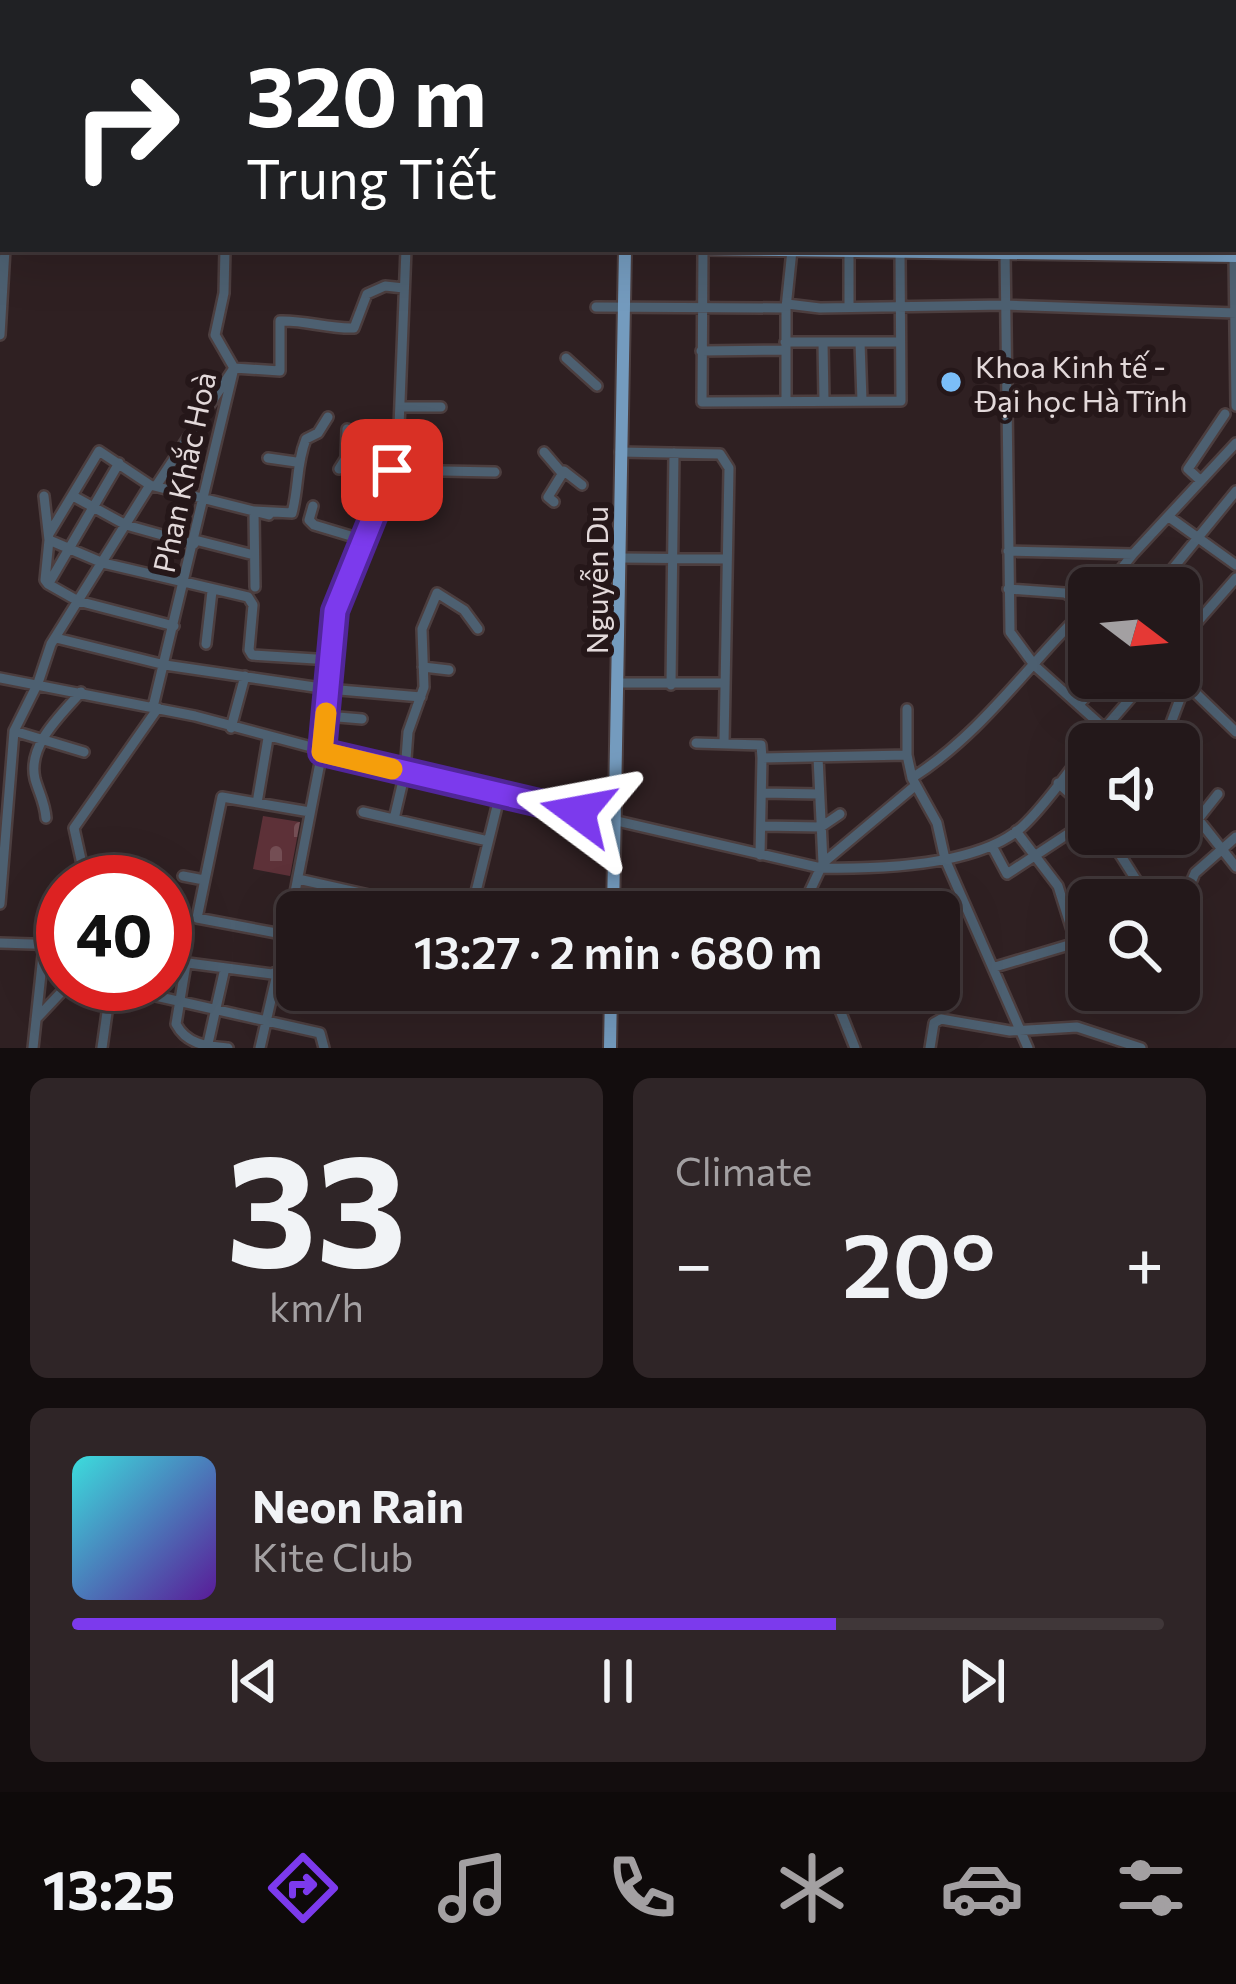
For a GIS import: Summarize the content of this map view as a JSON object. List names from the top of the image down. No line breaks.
{"streets":{"main road":["Nguyễn Du"],"street":["Phan Khắc Hoà"]},"places":["Khoa Kinh tế - Đại học Hà Tĩnh"],"north":"right","page":{"turn":["320 m","Trung Tiết"],"limit":"40","trip":"13:27 · 2 min · 680 m","tile":[["33","km/h"],"Climate"],"heat":["−","20°","+"],"song":["Neon Rain","Kite Club"],"tabs":"13:25"}}
